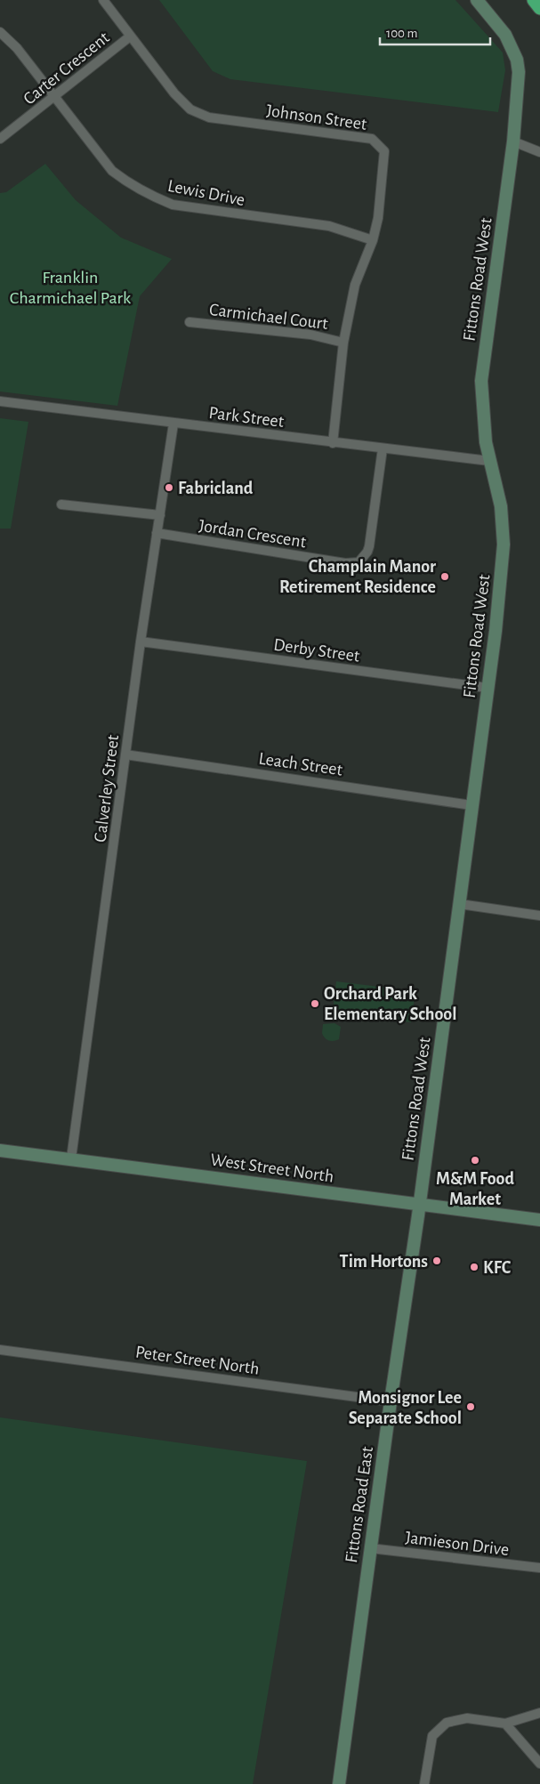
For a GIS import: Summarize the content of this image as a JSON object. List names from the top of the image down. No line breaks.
{"streets":{"street":["Carter Crescent","Johnson Street","Lewis Drive","Fittons Road West","Carmichael Court","Park Street","Jordan Crescent","Derby Street","Leach Street","Calverley Street","West Street North","Peter Street North","Fittons Road East","Jamieson Drive"]},"crossings":[["Carter Crescent","Johnson Street"],["Carter Crescent","Lewis Drive"],["Johnson Street","Lewis Drive"],["Johnson Street","Carmichael Court"],["Johnson Street","Park Street"],["Fittons Road West","Park Street"],["Fittons Road West","Derby Street"],["Fittons Road West","Leach Street"],["Fittons Road West","West Street North"],["Fittons Road West","Fittons Road East"],["Park Street","Jordan Crescent"],["Park Street","Calverley Street"],["Jordan Crescent","Calverley Street"],["Derby Street","Calverley Street"],["Leach Street","Calverley Street"],["Calverley Street","West Street North"],["West Street North","Fittons Road East"],["Peter Street North","Fittons Road East"],["Fittons Road East","Jamieson Drive"]],"parks":["Franklin Charmichael Park"],"places":["Fabricland","Champlain Manor Retirement Residence","Orchard Park Elementary School","M&M Food Market","Tim Hortons","KFC","Monsignor Lee Separate School"],"scale_bar":"100 m"}
